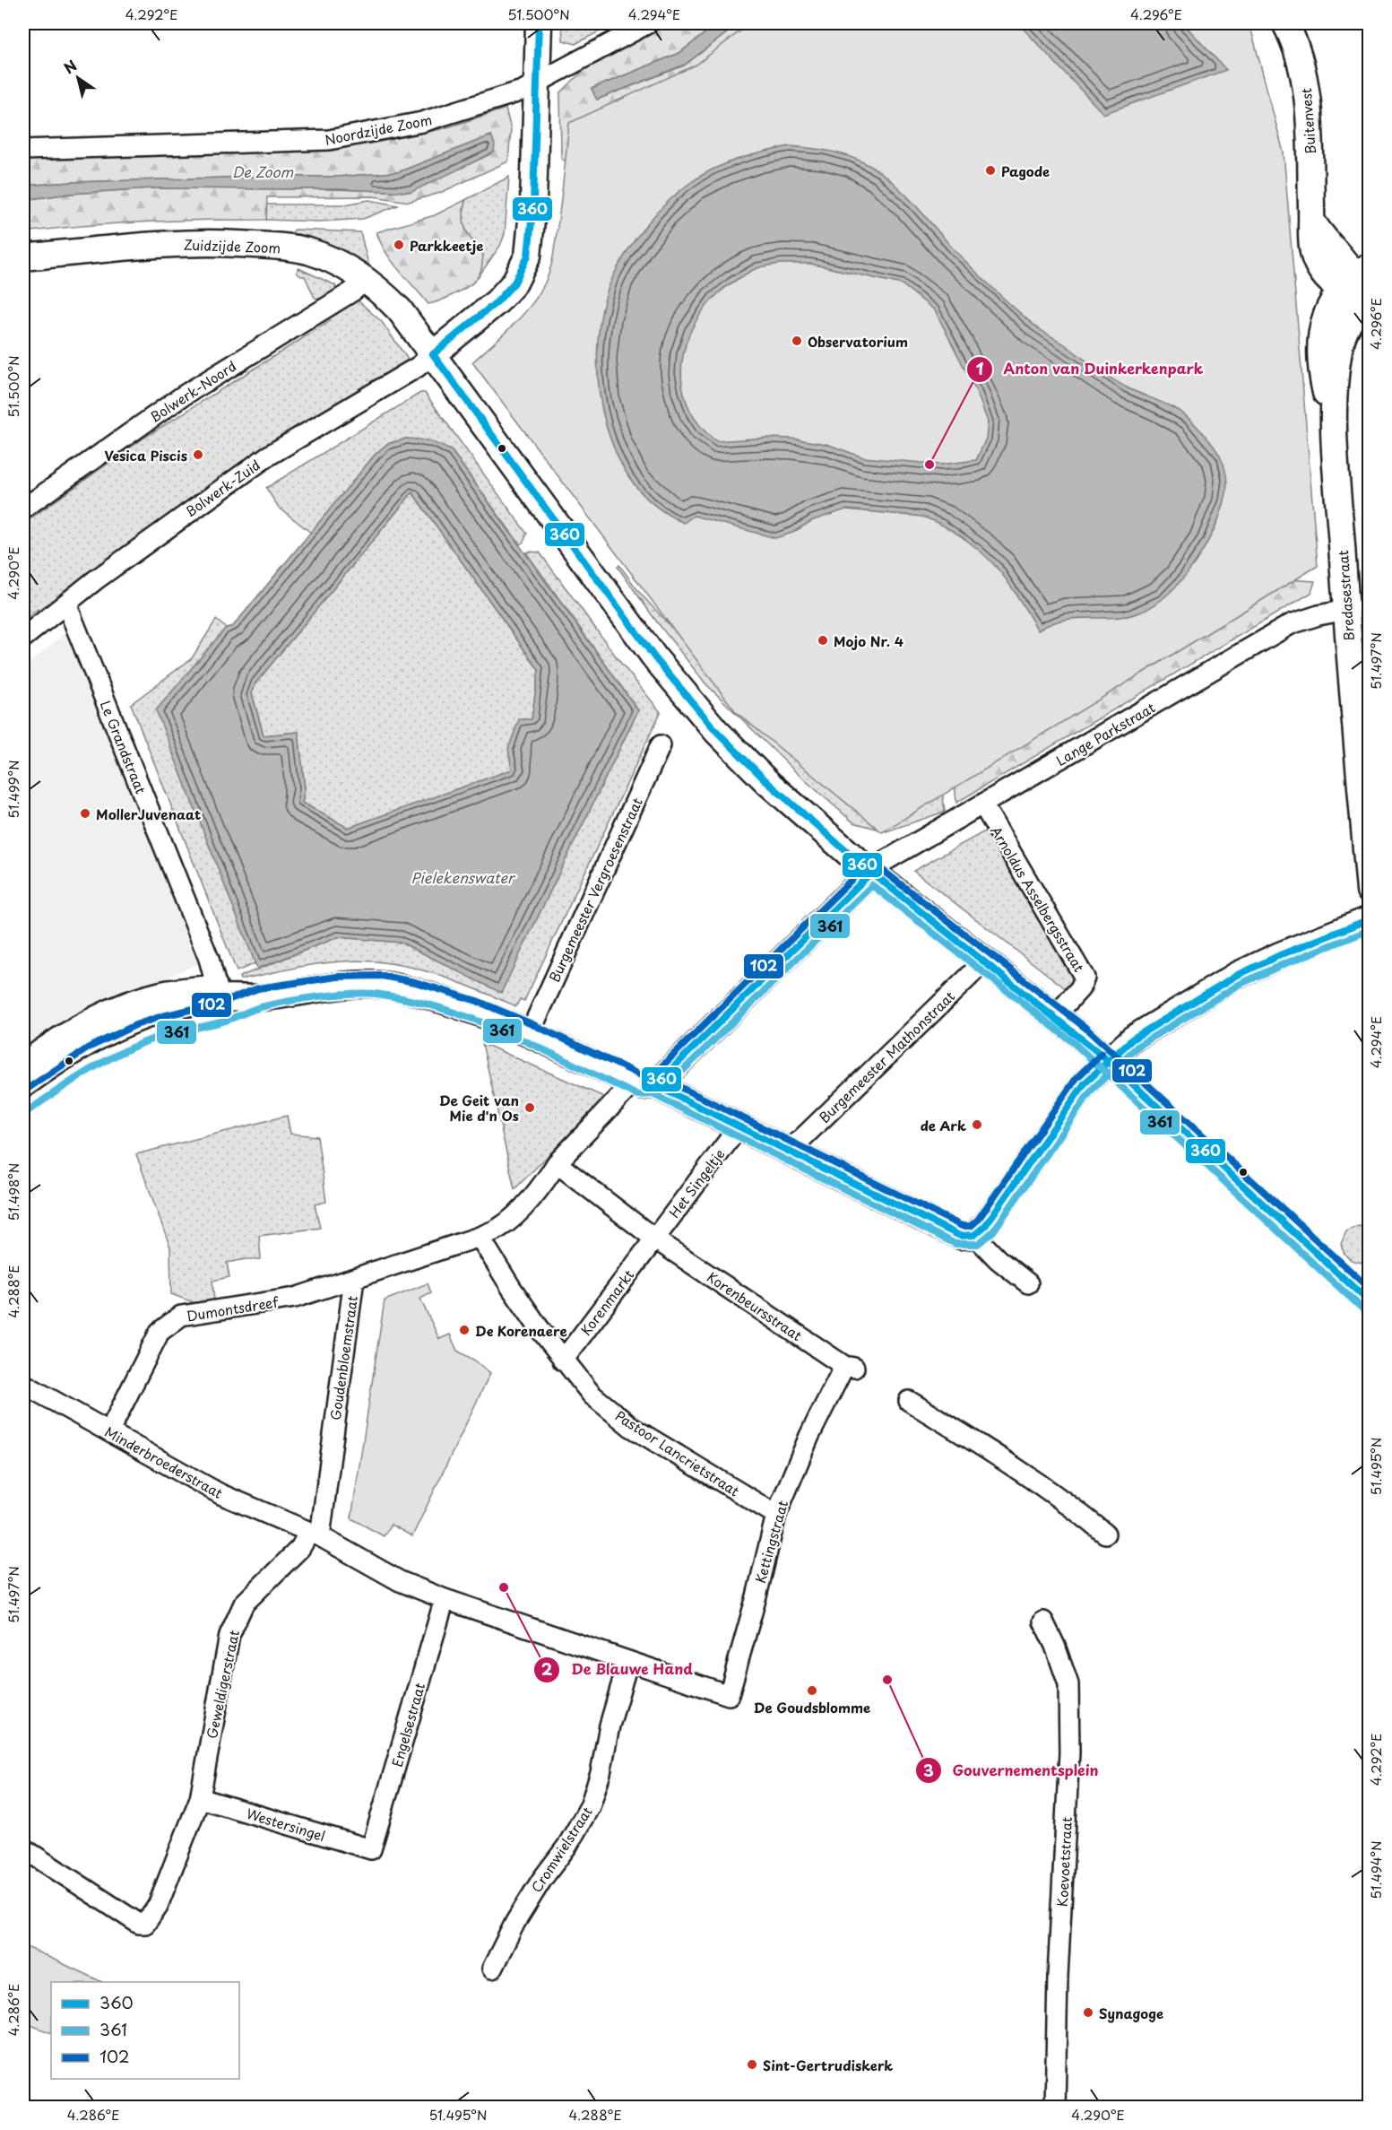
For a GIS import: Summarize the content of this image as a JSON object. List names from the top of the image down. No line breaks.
{"streets":{"street":["Buitenvest","Noordzijde Zoom","Zuidzijde Zoom","Bolwerk-Noord","Bolwerk-Zuid","Bredasestraat","Lange Parkstraat","Le Grandstraat","Burgemeester Vergroesenstraat","Arnoldus Asselbergsstraat","Burgemeester Mathonstraat","Het Singeltje","Korenmarkt","Korenbeursstraat","Dumontsdreef","Goudenbloemstraat","Pastoor Lancrietstraat","Minderbroederstraat","Kettingstraat","Geweldigerstraat","Engelsestraat","Westersingel","Cromwielstraat","Koevoetstraat"]},"crossings":[["Buitenvest","Bredasestraat"],["Zuidzijde Zoom","Bolwerk-Noord"],["Zuidzijde Zoom","Bolwerk-Zuid"],["Zuidzijde Zoom","Lange Parkstraat"],["Bolwerk-Zuid","Le Grandstraat"],["Bredasestraat","Lange Parkstraat"],["Lange Parkstraat","Arnoldus Asselbergsstraat"],["Het Singeltje","Korenmarkt"],["Het Singeltje","Korenbeursstraat"],["Korenmarkt","Korenbeursstraat"],["Korenmarkt","Pastoor Lancrietstraat"],["Korenbeursstraat","Kettingstraat"],["Dumontsdreef","Goudenbloemstraat"],["Dumontsdreef","Minderbroederstraat"],["Goudenbloemstraat","Minderbroederstraat"],["Goudenbloemstraat","Geweldigerstraat"],["Pastoor Lancrietstraat","Kettingstraat"],["Minderbroederstraat","Kettingstraat"],["Minderbroederstraat","Geweldigerstraat"],["Minderbroederstraat","Engelsestraat"],["Minderbroederstraat","Cromwielstraat"],["Geweldigerstraat","Westersingel"],["Engelsestraat","Westersingel"]],"water":["De Zoom","Pielekenswater"],"places":["Pagode","Parkkeetje","Observatorium","Vesica Piscis","Anton van Duinkerkenpark","Mojo Nr. 4","MollerJuvenaat","De Geit van Mie d'n Os","de Ark","De Korenaere","De Blauwe Hand","Gouvernementsplein","De Goudsblomme","Synagoge","Sint-Gertrudiskerk"],"lines":["transit line 360","transit line 102","transit line 361"],"legend":["360","361","102"],"north":"top left","coordinates":["4.292°E","51.500°N","4.294°E","4.296°E","4.290°E","51.497°N","51.499°N","51.498°N","4.288°E","51.495°N","51.494°N","4.286°E"]}
